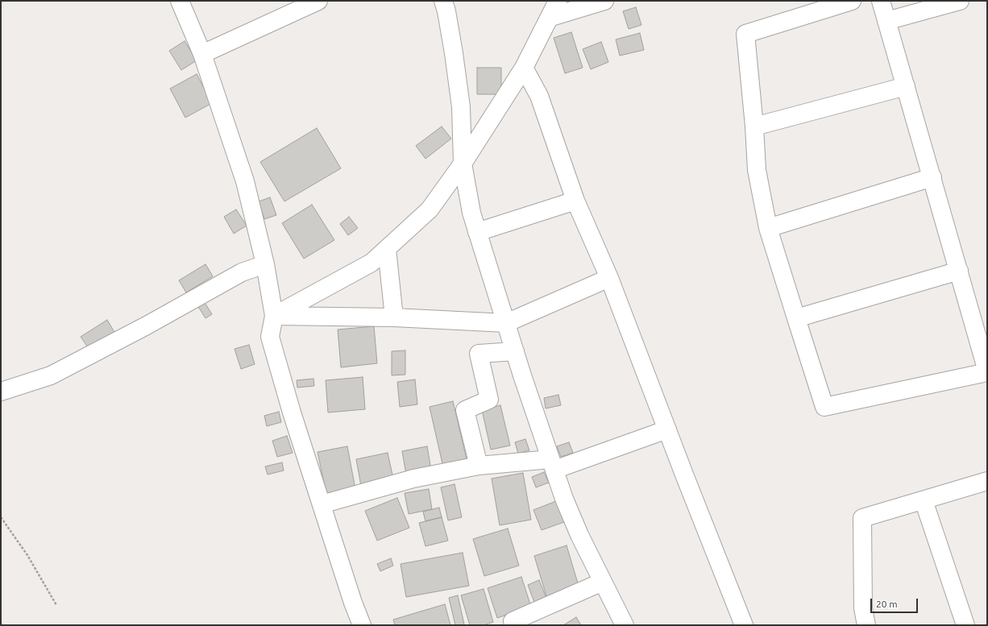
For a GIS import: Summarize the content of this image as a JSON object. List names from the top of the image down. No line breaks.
{"scale_bar":"20 m"}
